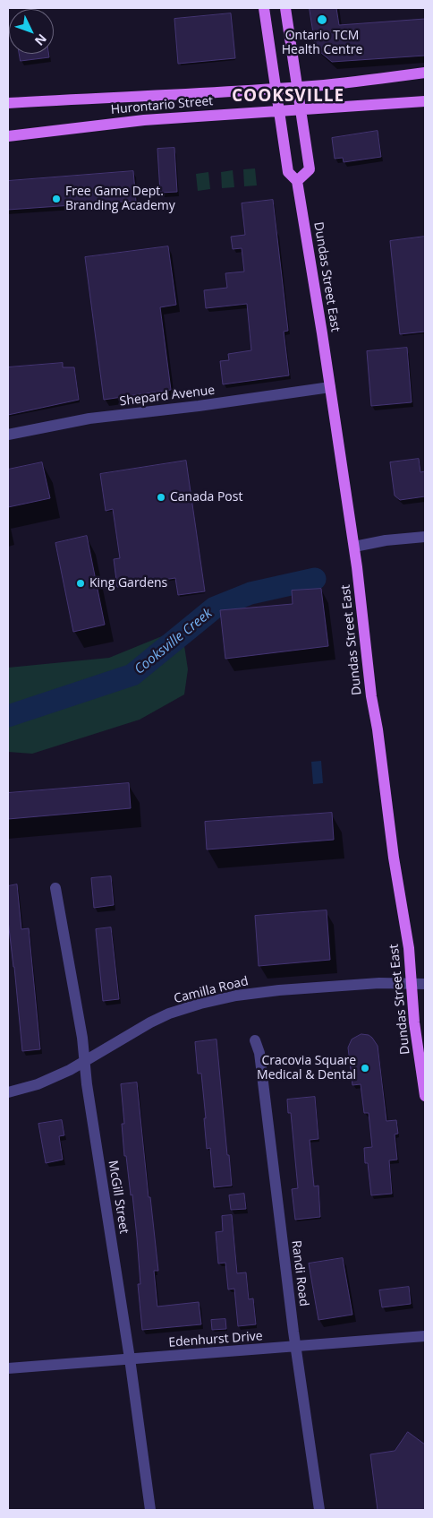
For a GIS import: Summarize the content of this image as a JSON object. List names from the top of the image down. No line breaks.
{"streets":{"main road":["Hurontario Street","Dundas Street East"],"street":["Shepard Avenue","Camilla Road","McGill Street","Randi Road","Edenhurst Drive"]},"crossings":[["Hurontario Street","Dundas Street East"],["Dundas Street East","Shepard Avenue"],["Dundas Street East","Camilla Road"],["Camilla Road","McGill Street"],["McGill Street","Edenhurst Drive"],["Randi Road","Edenhurst Drive"]],"districts":["COOKSVILLE"],"water":["Cooksville Creek"],"places":["Ontario TCM Health Centre","Free Game Dept. Branding Academy","Canada Post","King Gardens","Cracovia Square Medical & Dental"],"north":"bottom right"}
